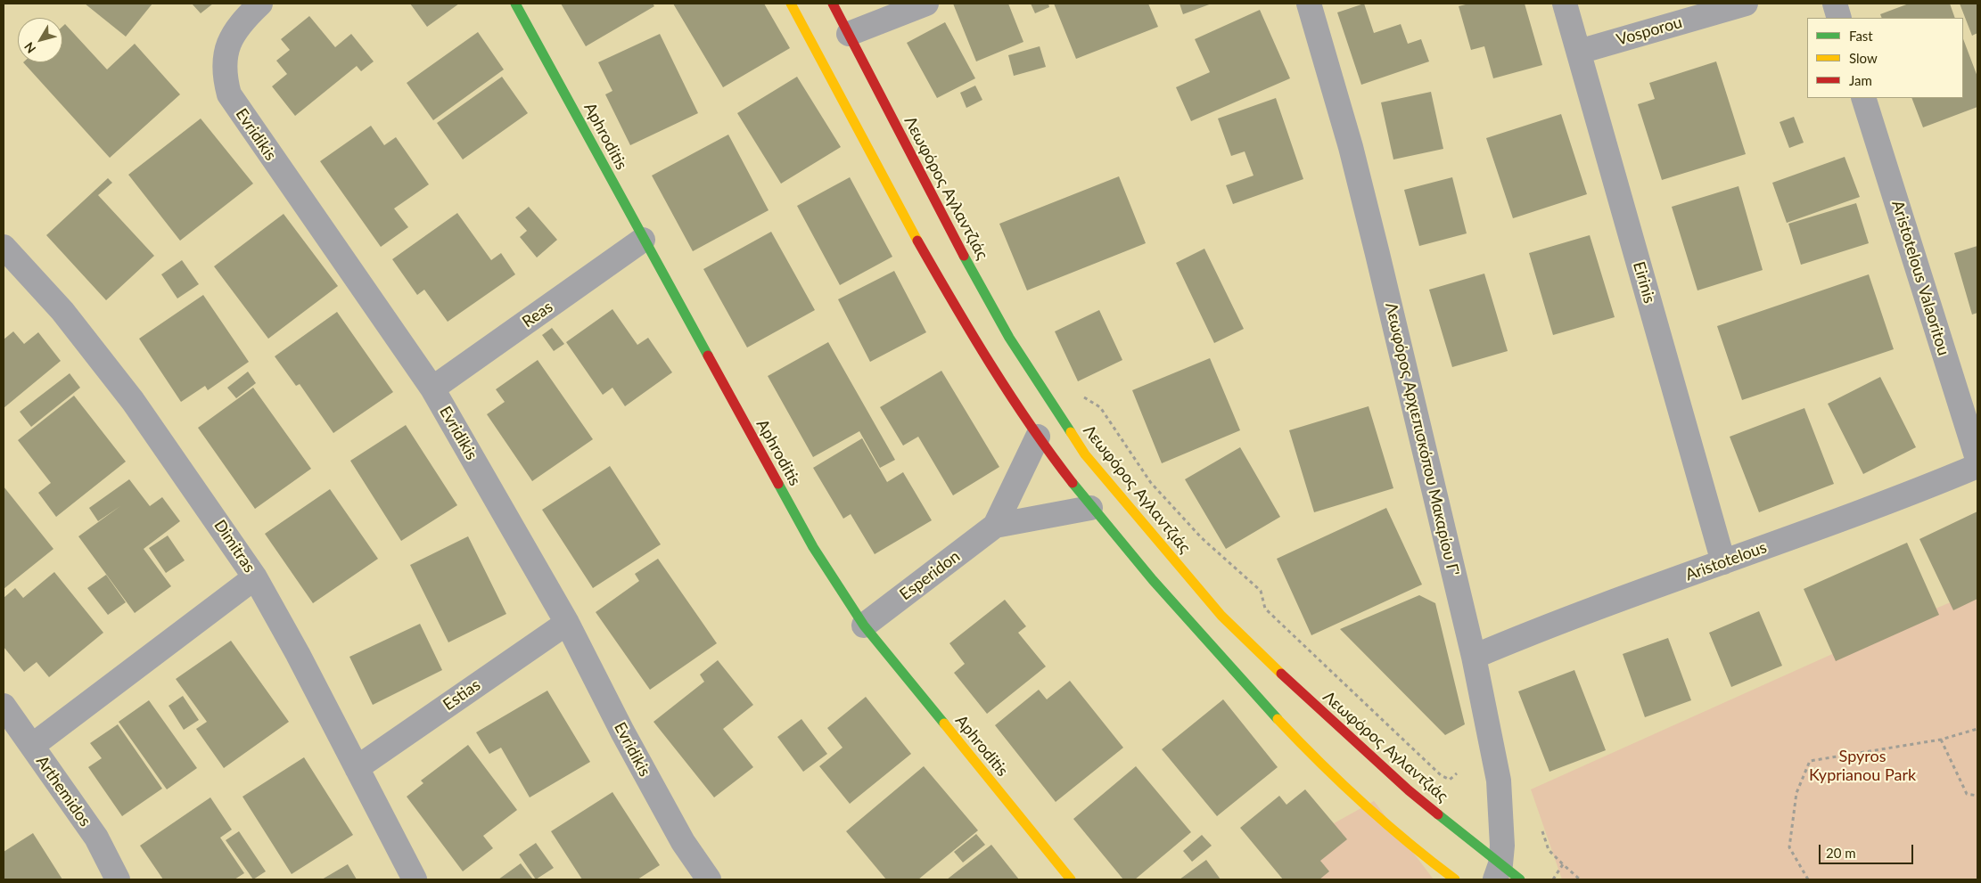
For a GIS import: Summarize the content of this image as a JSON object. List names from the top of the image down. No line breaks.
{"streets":{"main road":["Aphroditis","Λεωφόρος Αγλαντζιάς"],"street":["Vosporou","Evridikis","Aristotelous Valaoritou","Eirinis","Reas","Λεωφόρος Αρχιεπισκόπου Μακαρίου Γ'","Dimitras","Aristotelous","Esperidon","Estias","Arthemidos"]},"crossings":[["Vosporou","Eirinis"],["Evridikis","Reas"],["Evridikis","Estias"],["Aphroditis","Reas"],["Aphroditis","Esperidon"],["Λεωφόρος Αγλαντζιάς","Λεωφόρος Αρχιεπισκόπου Μακαρίου Γ'"],["Eirinis","Aristotelous"],["Λεωφόρος Αρχιεπισκόπου Μακαρίου Γ'","Aristotelous"],["Dimitras","Estias"]],"parks":["Spyros Kyprianou Park"],"legend":["Fast","Slow","Jam"],"scale_bar":"20 m","north":"bottom left"}
